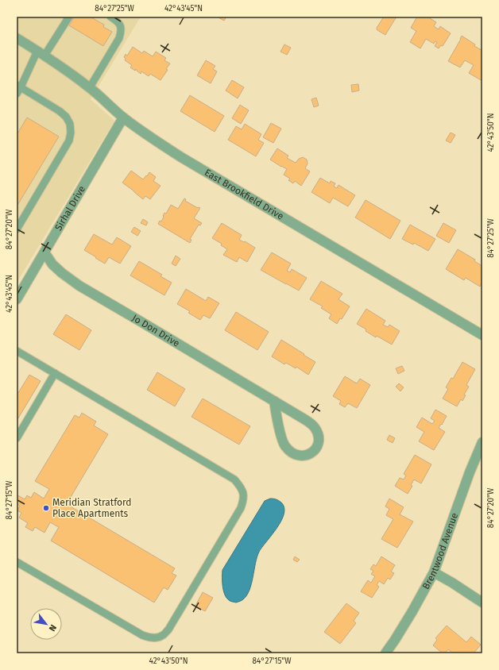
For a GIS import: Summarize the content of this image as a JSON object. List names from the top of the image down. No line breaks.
{"streets":{"street":["East Brookfield Drive","Sirhal Drive","Jo Don Drive","Brentwood Avenue"]},"crossings":[["East Brookfield Drive","Sirhal Drive"],["Sirhal Drive","Jo Don Drive"]],"places":["Meridian Stratford Place Apartments"],"north":"bottom right","coordinates":["84°27'25\"W","42°43'45\"N","42°43'50\"N","84°27'20\"W","84°27'15\"W"]}
